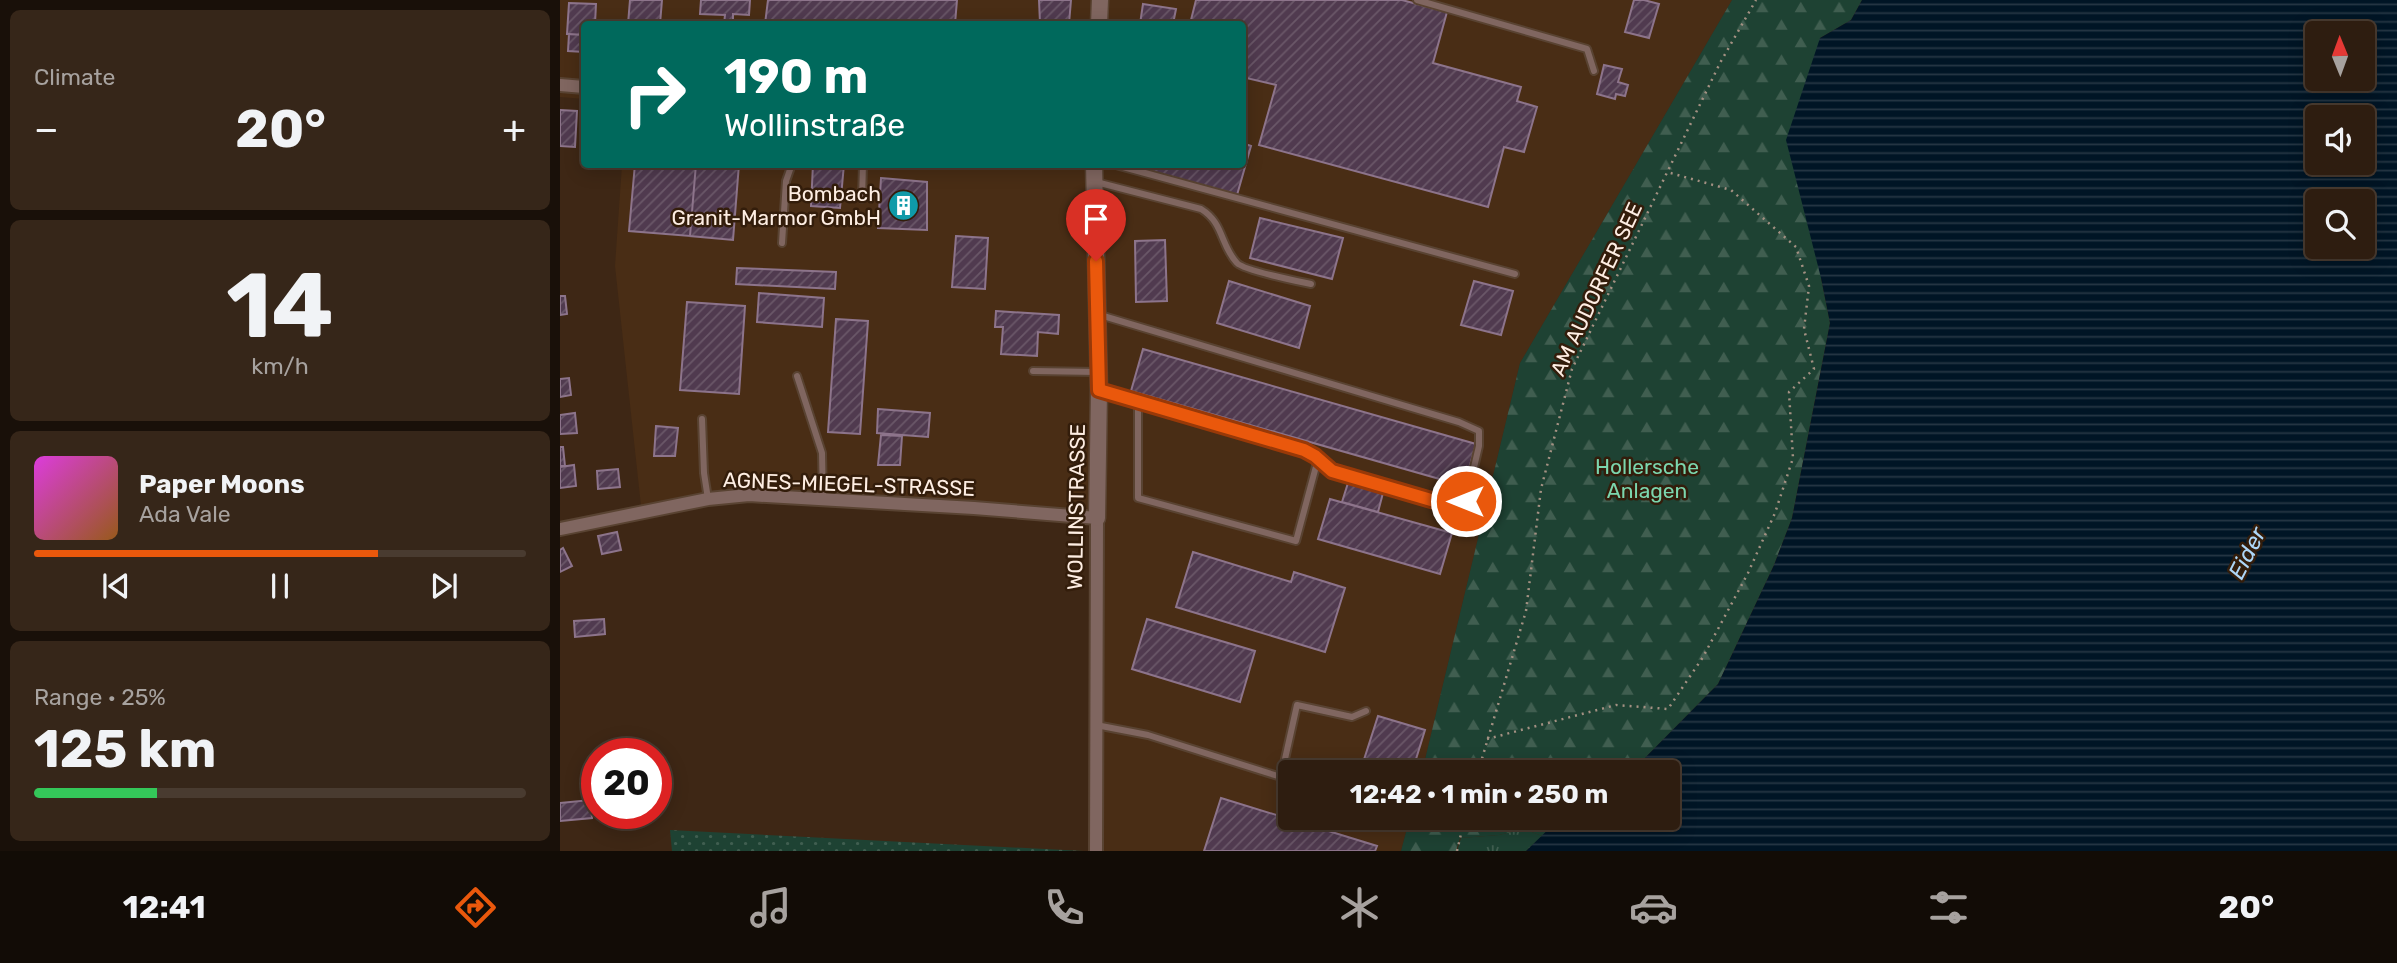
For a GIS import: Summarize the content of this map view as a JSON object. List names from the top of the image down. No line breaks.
{"streets":{"street":["AGNES-MIEGEL-STRASSE","WOLLINSTRASSE"],"path":["AM AUDORFER SEE"]},"crossings":[["AGNES-MIEGEL-STRASSE","WOLLINSTRASSE"]],"water":["Eider"],"parks":["Hollersche Anlagen"],"places":{"building":["Bombach Granit-Marmor GmbH"]},"north":"top","page":{"tile":["Climate",["14","km/h"],["Range · 25%","125 km"]],"turn":["190 m","Wollinstraße"],"heat":["−","20°","+"],"song":["Paper Moons","Ada Vale"],"limit":"20","trip":"12:42 · 1 min · 250 m","tabs":["12:41","20°"]}}
